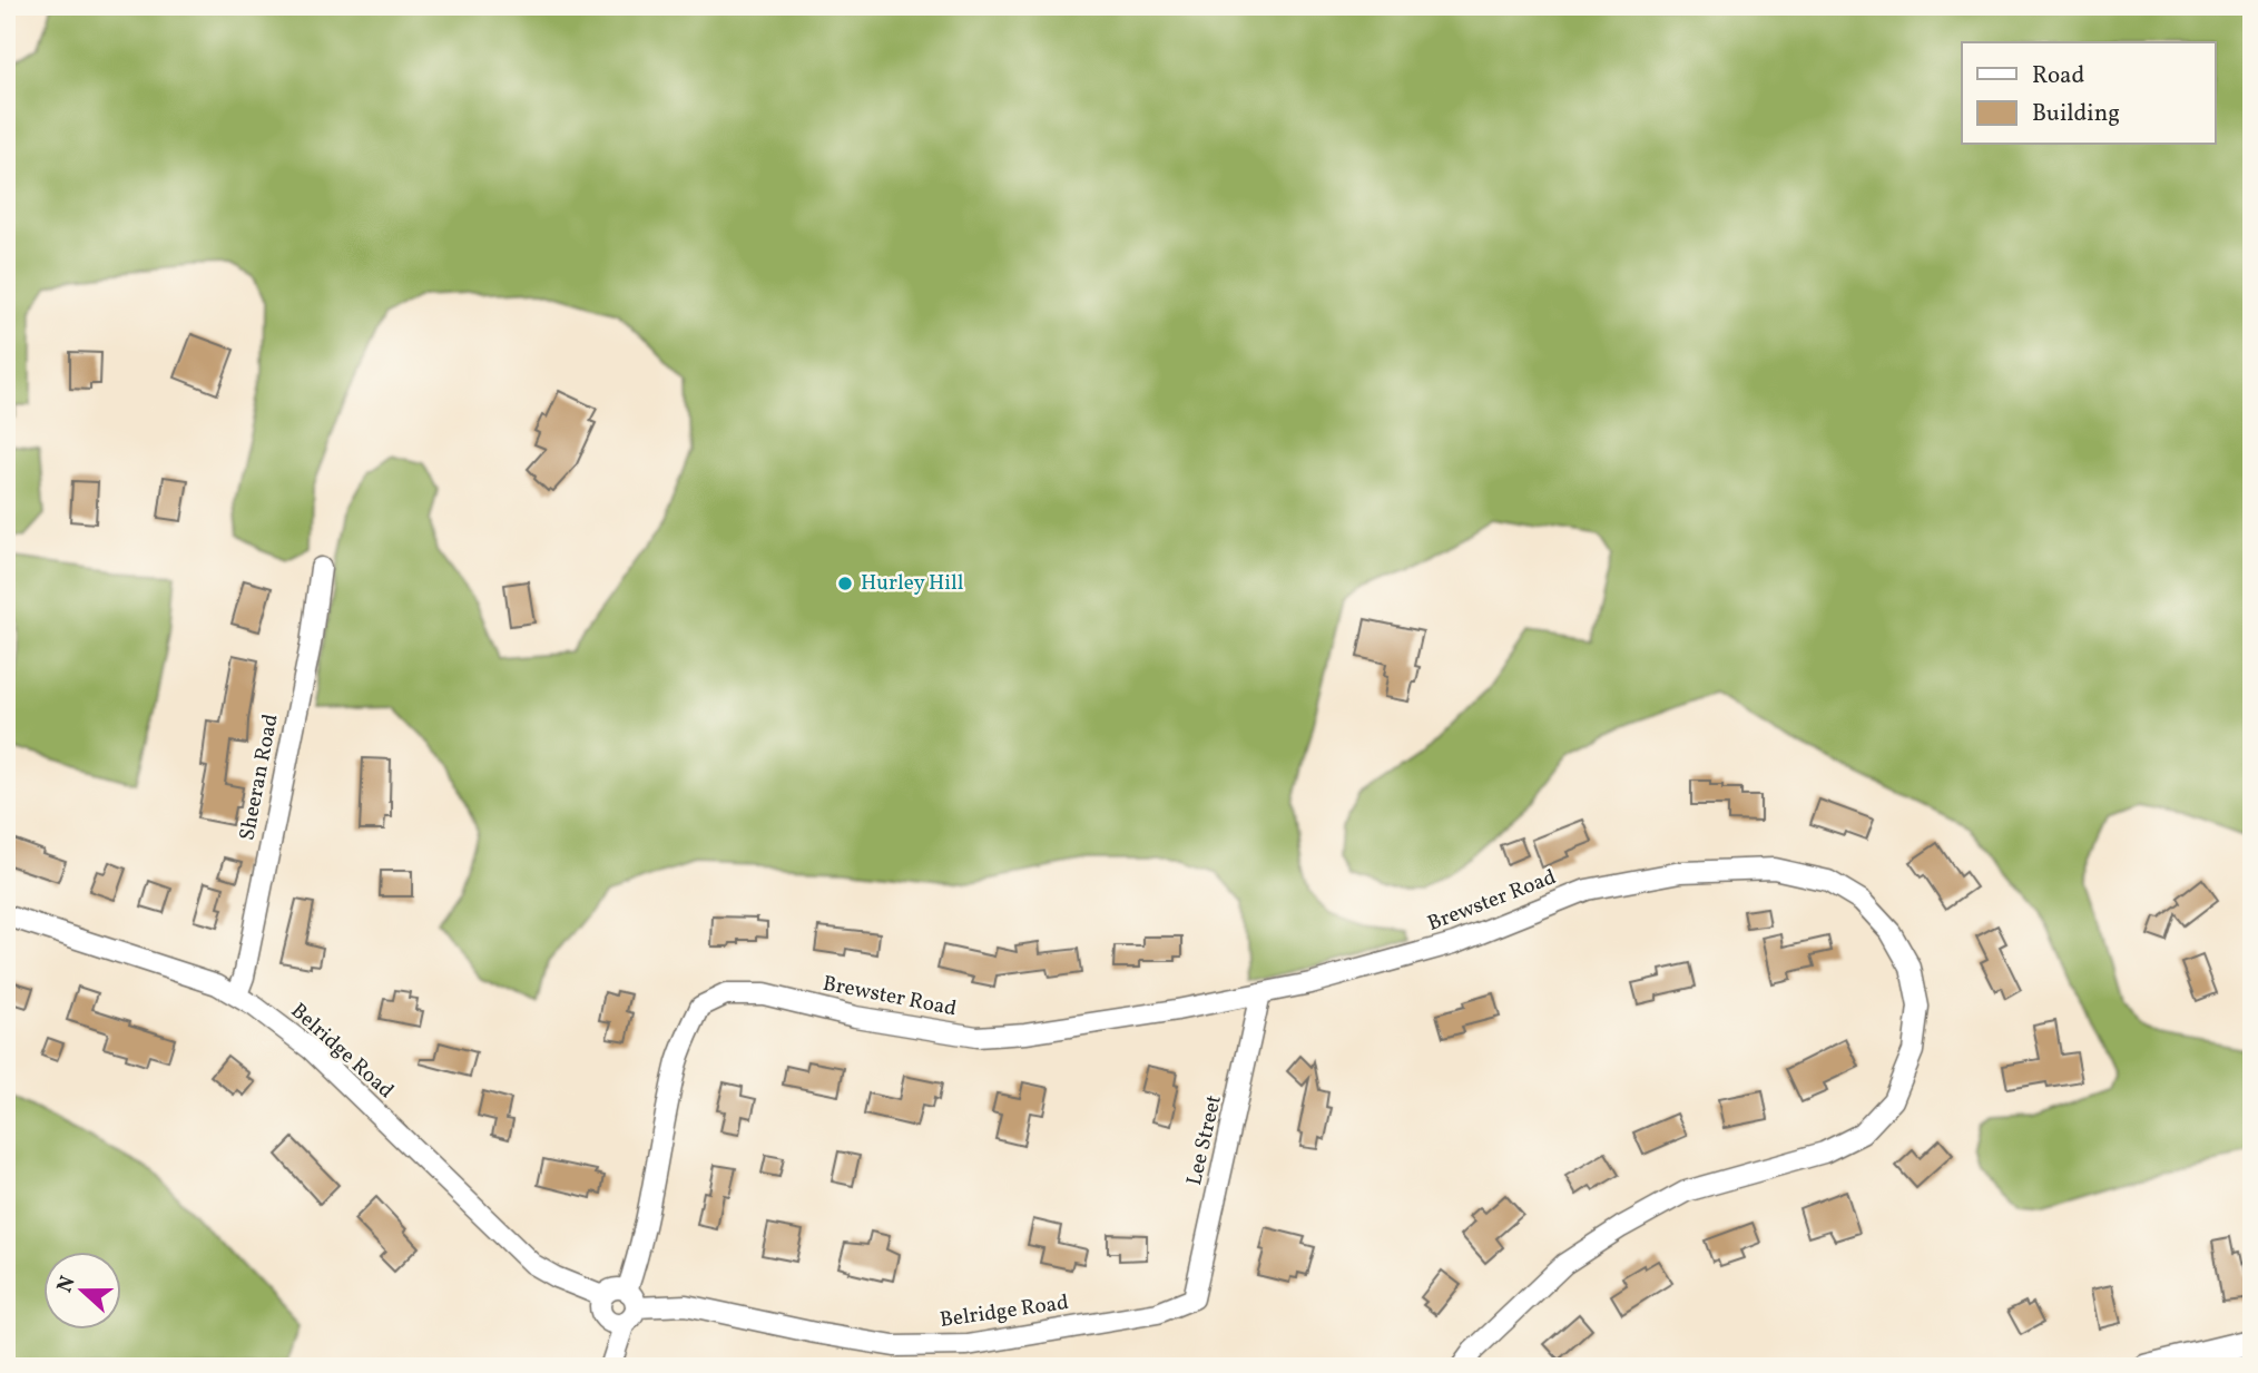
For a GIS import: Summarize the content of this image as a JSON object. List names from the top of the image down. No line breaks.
{"streets":{"street":["Sheeran Road","Brewster Road","Belridge Road","Lee Street"]},"crossings":[["Sheeran Road","Belridge Road"],["Brewster Road","Belridge Road"],["Brewster Road","Lee Street"],["Belridge Road","Lee Street"]],"places":["Hurley Hill"],"legend":["Road","Building"],"north":"left"}
